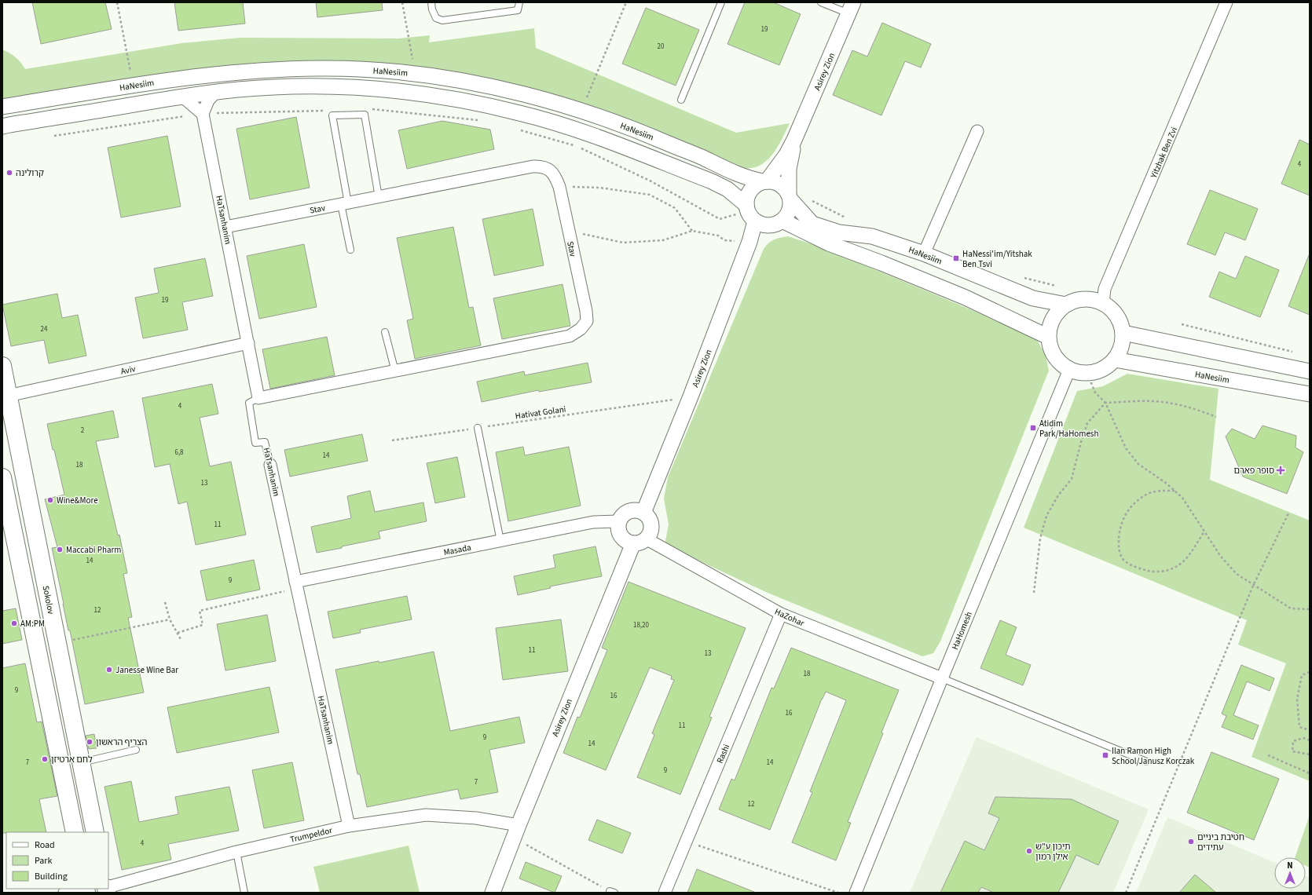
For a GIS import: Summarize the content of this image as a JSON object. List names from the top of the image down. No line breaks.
{"streets":{"main road":["Sokolov"],"street":["HaNesiim","Asirey Zion","Yitzhak Ben Zvi","Stav","HaTsanhanim","Aviv","Masada","HaZohar","HaHomesh","Rashi","Trumpeldor"],"path":["Hativat Golani"]},"crossings":[["HaNesiim","Asirey Zion"],["HaNesiim","Yitzhak Ben Zvi"],["HaNesiim","HaHomesh"],["Asirey Zion","Hativat Golani"],["Asirey Zion","Masada"],["Asirey Zion","HaZohar"],["Asirey Zion","Trumpeldor"],["Yitzhak Ben Zvi","HaHomesh"],["Stav","HaTsanhanim"],["HaTsanhanim","Aviv"],["HaTsanhanim","Masada"],["HaTsanhanim","Trumpeldor"],["Aviv","Sokolov"],["Masada","HaZohar"],["HaZohar","HaHomesh"],["HaZohar","Rashi"]],"places":{"other":["קרולינה","Wine&More","Maccabi Pharm","AM:PM","Janesse Wine Bar","הצריף הראשון","לחם ארטיזן","חטיבת ביניים עתידים","תיכון ע\"ש אילן רמון"],"transit":["HaNessi'im/Yitshak Ben Tsvi","Atidim Park/HaHomesh","Ilan Ramon High School/Janusz Korczak"],"health":["סופר פארם"]},"house_numbers":["19","20","4","19","24","4","2","6,8","14","18","13","11","14","9","12","18,20","11","13","18","9","16","16","11","9","14","7","14","9","7","12","4"],"legend":["Road","Park","Building"],"north":"top"}
